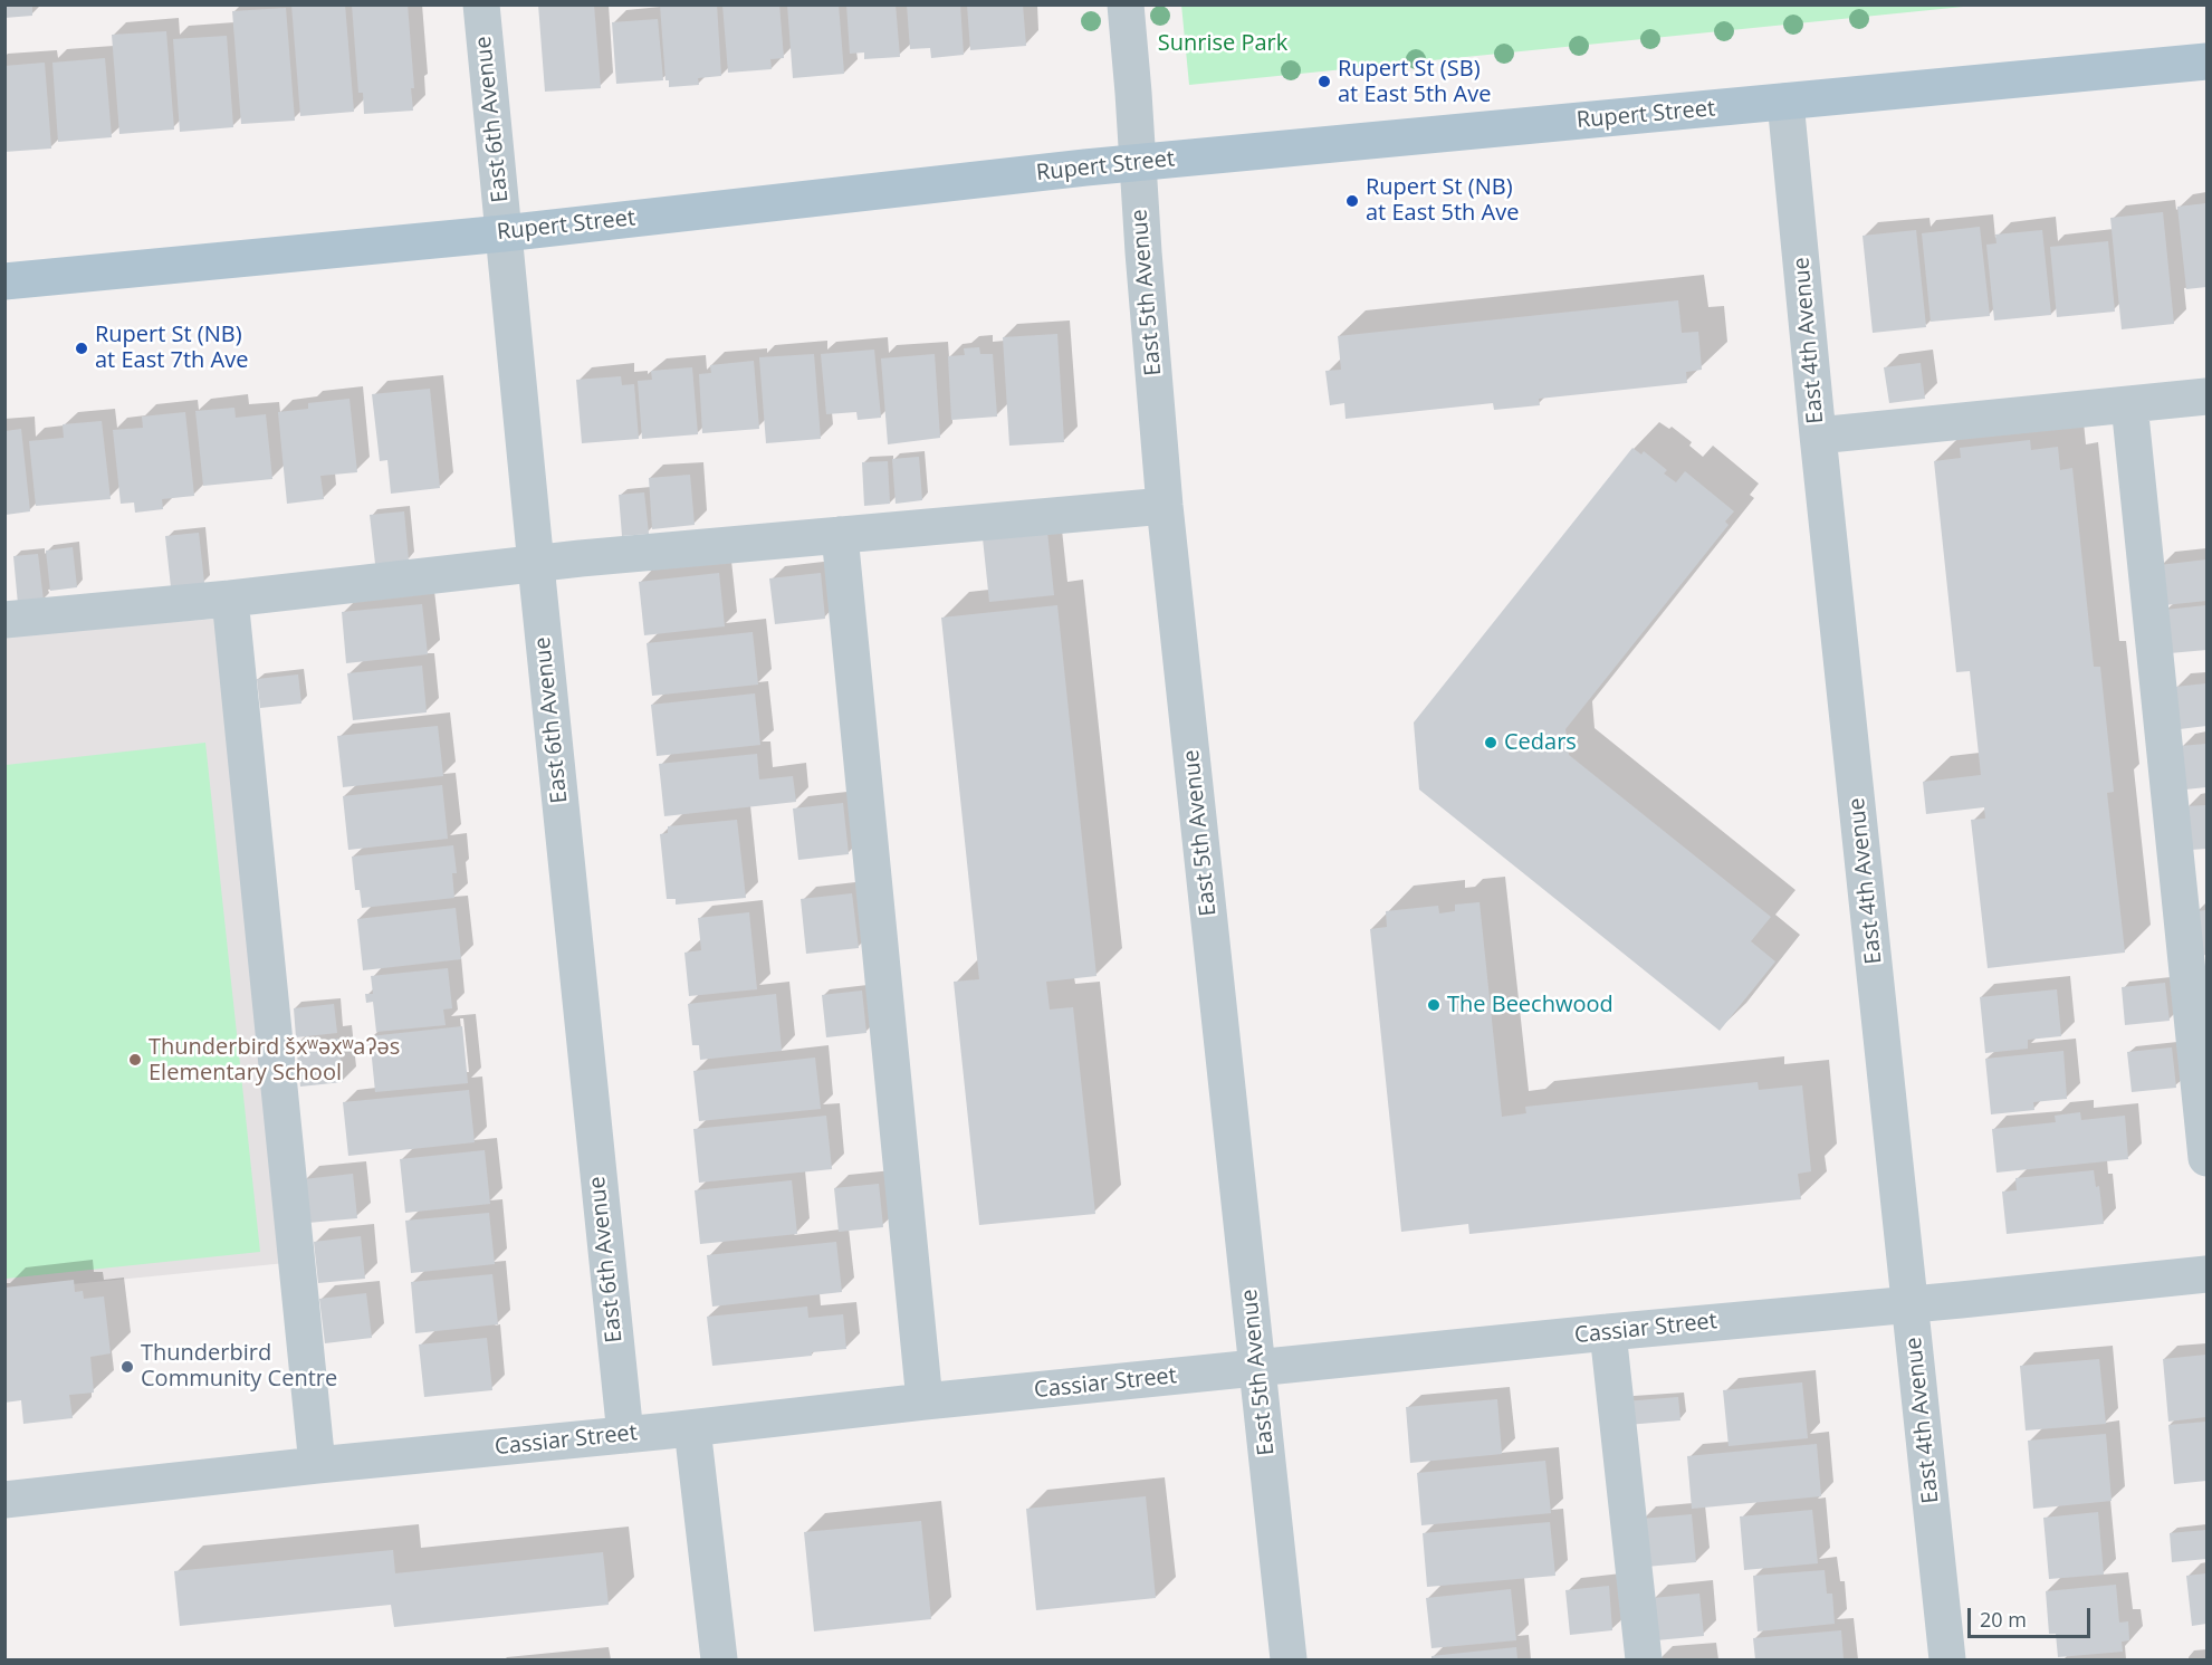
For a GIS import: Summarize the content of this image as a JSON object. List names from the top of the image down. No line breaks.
{"streets":{"main road":["Rupert Street"],"street":["East 6th Avenue","East 5th Avenue","East 4th Avenue","Cassiar Street"]},"crossings":[["Rupert Street","East 6th Avenue"],["Rupert Street","East 5th Avenue"],["Rupert Street","East 4th Avenue"],["East 6th Avenue","Cassiar Street"],["East 5th Avenue","Cassiar Street"],["East 4th Avenue","Cassiar Street"]],"parks":["Sunrise Park"],"places":["Rupert St (SB) at East 5th Ave","Rupert St (NB) at East 5th Ave","Rupert St (NB) at East 7th Ave","Cedars","The Beechwood","Thunderbird šxʷəxʷaʔəs Elementary School","Thunderbird Community Centre"],"scale_bar":"20 m"}
